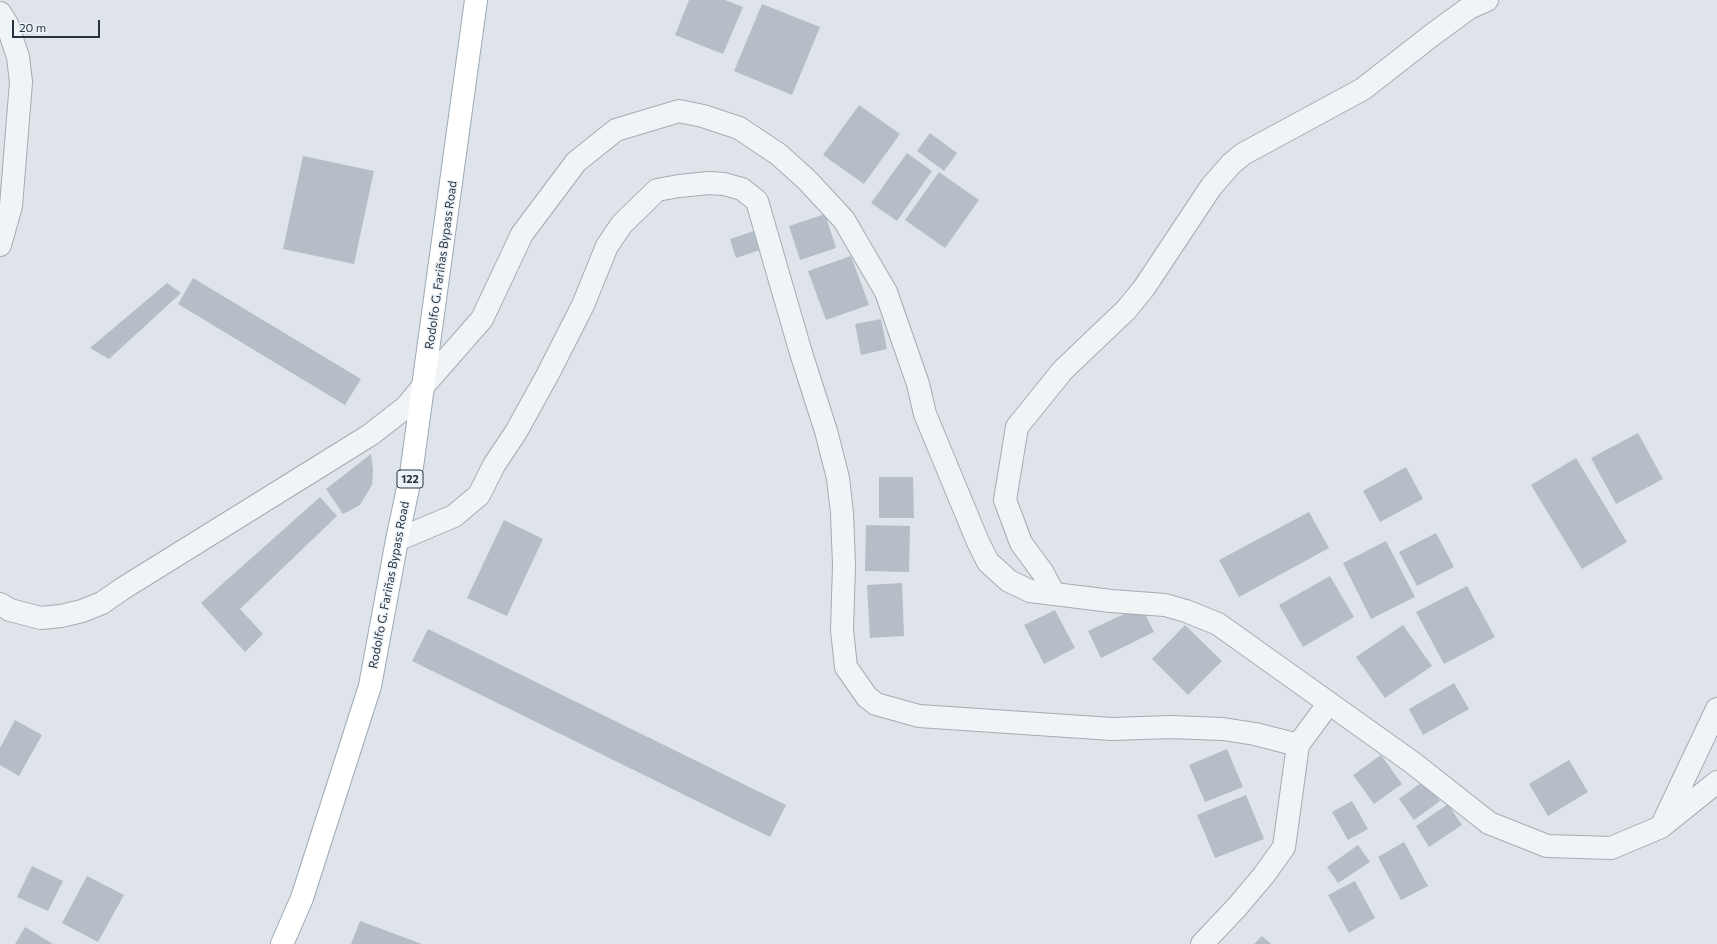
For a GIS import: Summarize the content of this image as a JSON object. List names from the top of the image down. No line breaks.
{"streets":{"main road":["Rodolfo G. Fariñas Bypass Road","122"]},"scale_bar":"20 m"}
